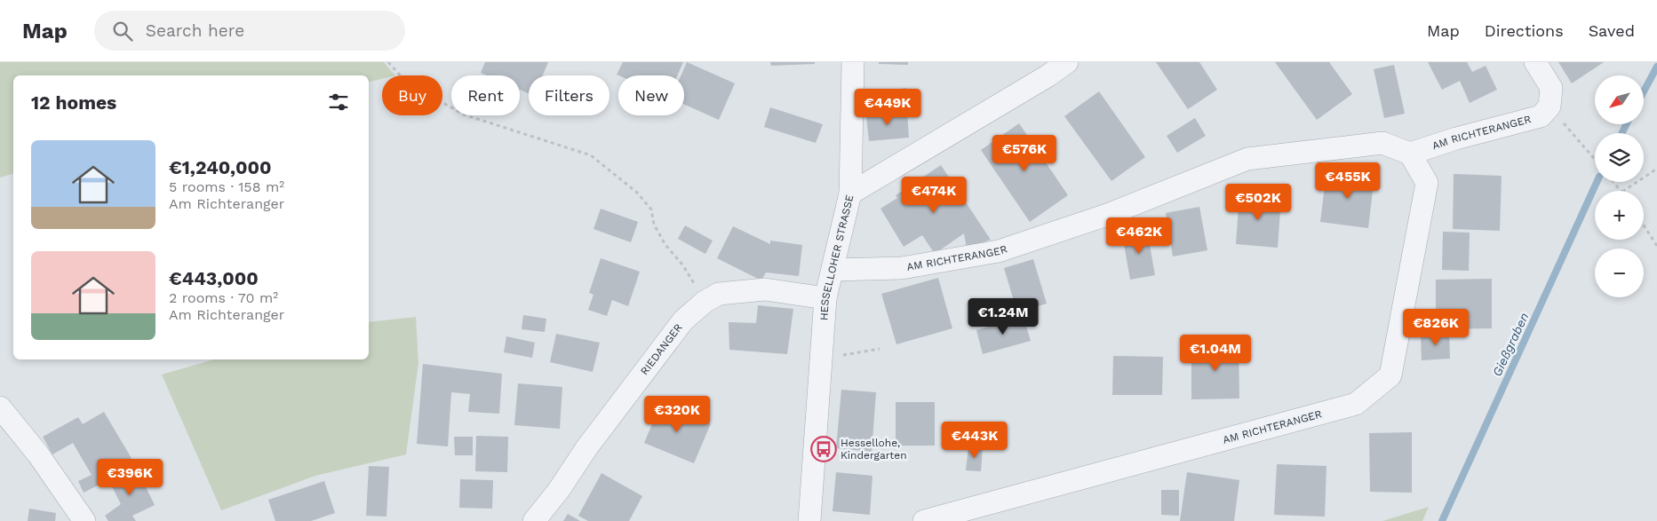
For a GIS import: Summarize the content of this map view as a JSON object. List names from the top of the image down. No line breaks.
{"streets":{"street":["AM RICHTERANGER","HESSELLOHER STRASSE","RIEDANGER"]},"crossings":[["AM RICHTERANGER","HESSELLOHER STRASSE"],["HESSELLOHER STRASSE","RIEDANGER"]],"water":["Gießgraben"],"places":{"bus stop":["Hessellohe, Kindergarten"]},"north":"bottom left","page":{"header":"Map","search":"Search here","nav":["Map","Directions","Saved"],"map_buttons":["+","−"],"chip":["Buy","Rent","Filters","New"],"heading":"12 homes","price":["€449K","€576K","€455K","€474K","€502K","€462K","€1.24M","€826K","€1.04M","€320K","€443K","€396K"],"list":[{"name":"€1,240,000","note":"5 rooms · 158 m² · Am Richteranger"},{"name":"€443,000","note":"2 rooms · 70 m² · Am Richteranger"}]}}
